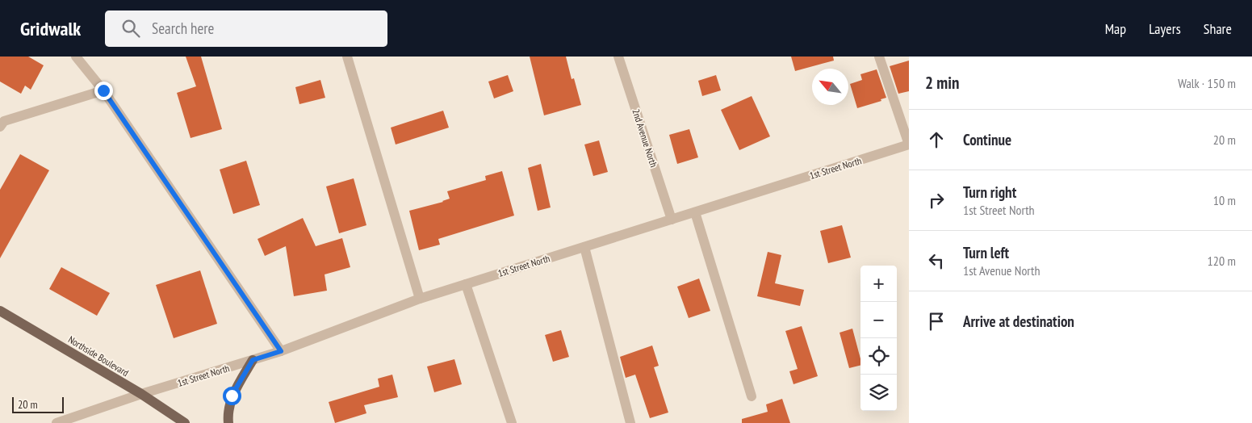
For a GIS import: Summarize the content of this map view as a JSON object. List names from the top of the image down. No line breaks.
{"streets":{"main road":["Northside Boulevard"],"street":["2nd Avenue North","1st Street North"]},"crossings":[["2nd Avenue North","1st Street North"],["1st Street North","Northside Boulevard"]],"scale_bar":"20 m","north":"top left","page":{"header":"Gridwalk","search":"Search here","nav":["Map","Layers","Share"],"heading":["2 min","Walk · 150 m"],"list":[["Continue","20 m"],["Turn right","1st Street North","10 m"],["Turn left","1st Avenue North","120 m"],"Arrive at destination"],"map_buttons":["+","−"],"scale":"20 m"}}
